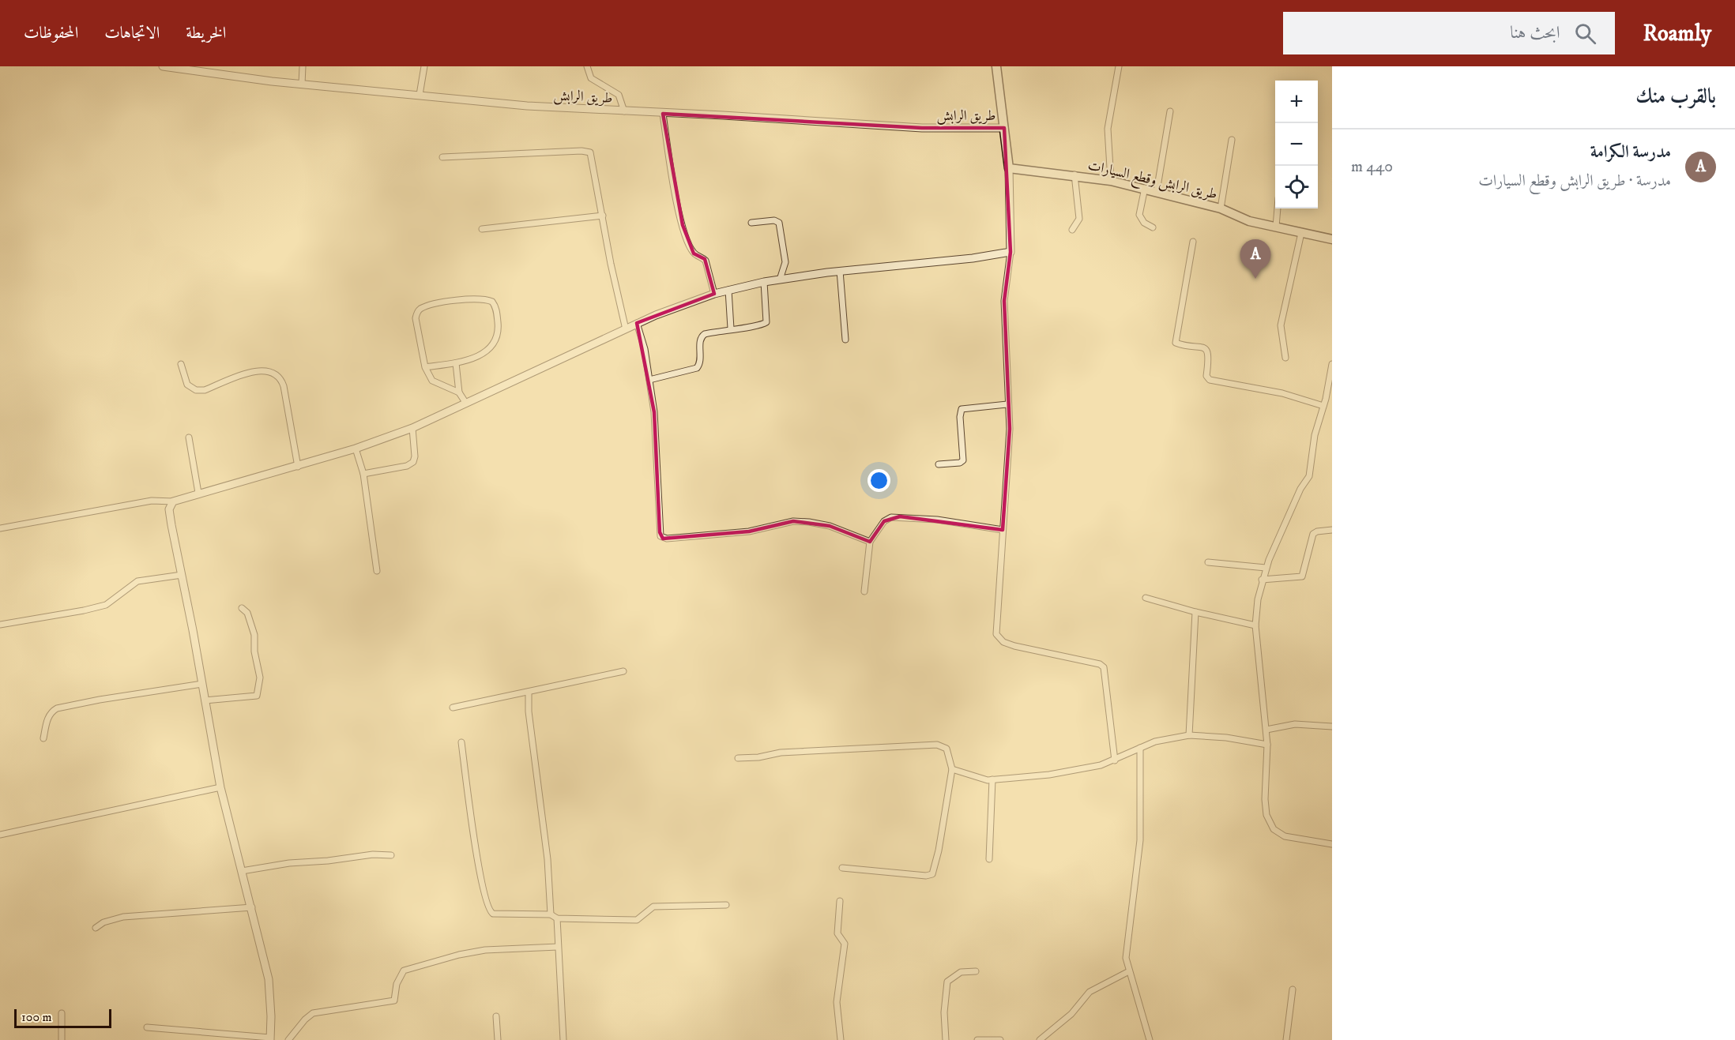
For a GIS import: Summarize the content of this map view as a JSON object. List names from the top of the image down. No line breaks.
{"streets":{"main road":["طريق الرابش وقطع السيارات"],"street":["طريق الرابش"]},"scale_bar":"100 m","page":{"header":"Roamly","search":"ابحث هنا","nav":["الخريطة","الاتجاهات","المحفوظات"],"heading":"بالقرب منك","map_buttons":["+","−"],"list":[{"mark":"A","name":"مدرسة الكرامة","note":"مدرسة · طريق الرابش وقطع السيارات","value":"440 m"}],"pins":"A","scale":"100 m"}}
